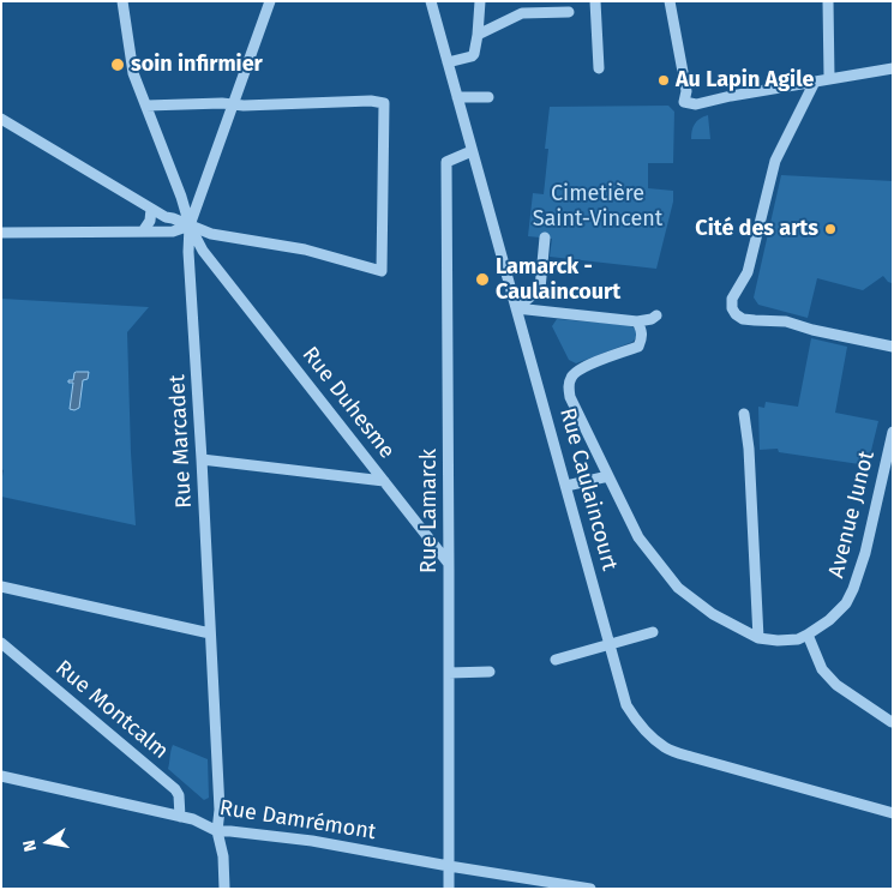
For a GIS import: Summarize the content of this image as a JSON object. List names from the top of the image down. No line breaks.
{"streets":{"street":["Rue Duhesme","Rue Marcadet","Rue Caulaincourt","Rue Lamarck","Avenue Junot","Rue Montcalm","Rue Damrémont"]},"crossings":[["Rue Duhesme","Rue Marcadet"],["Rue Duhesme","Rue Lamarck"],["Rue Marcadet","Rue Damrémont"],["Rue Caulaincourt","Rue Lamarck"],["Rue Lamarck","Rue Damrémont"],["Rue Montcalm","Rue Damrémont"]],"parks":["Cimetière Saint-Vincent"],"places":["soin infirmier","Au Lapin Agile","Cité des arts","Lamarck - Caulaincourt"],"north":"left"}
